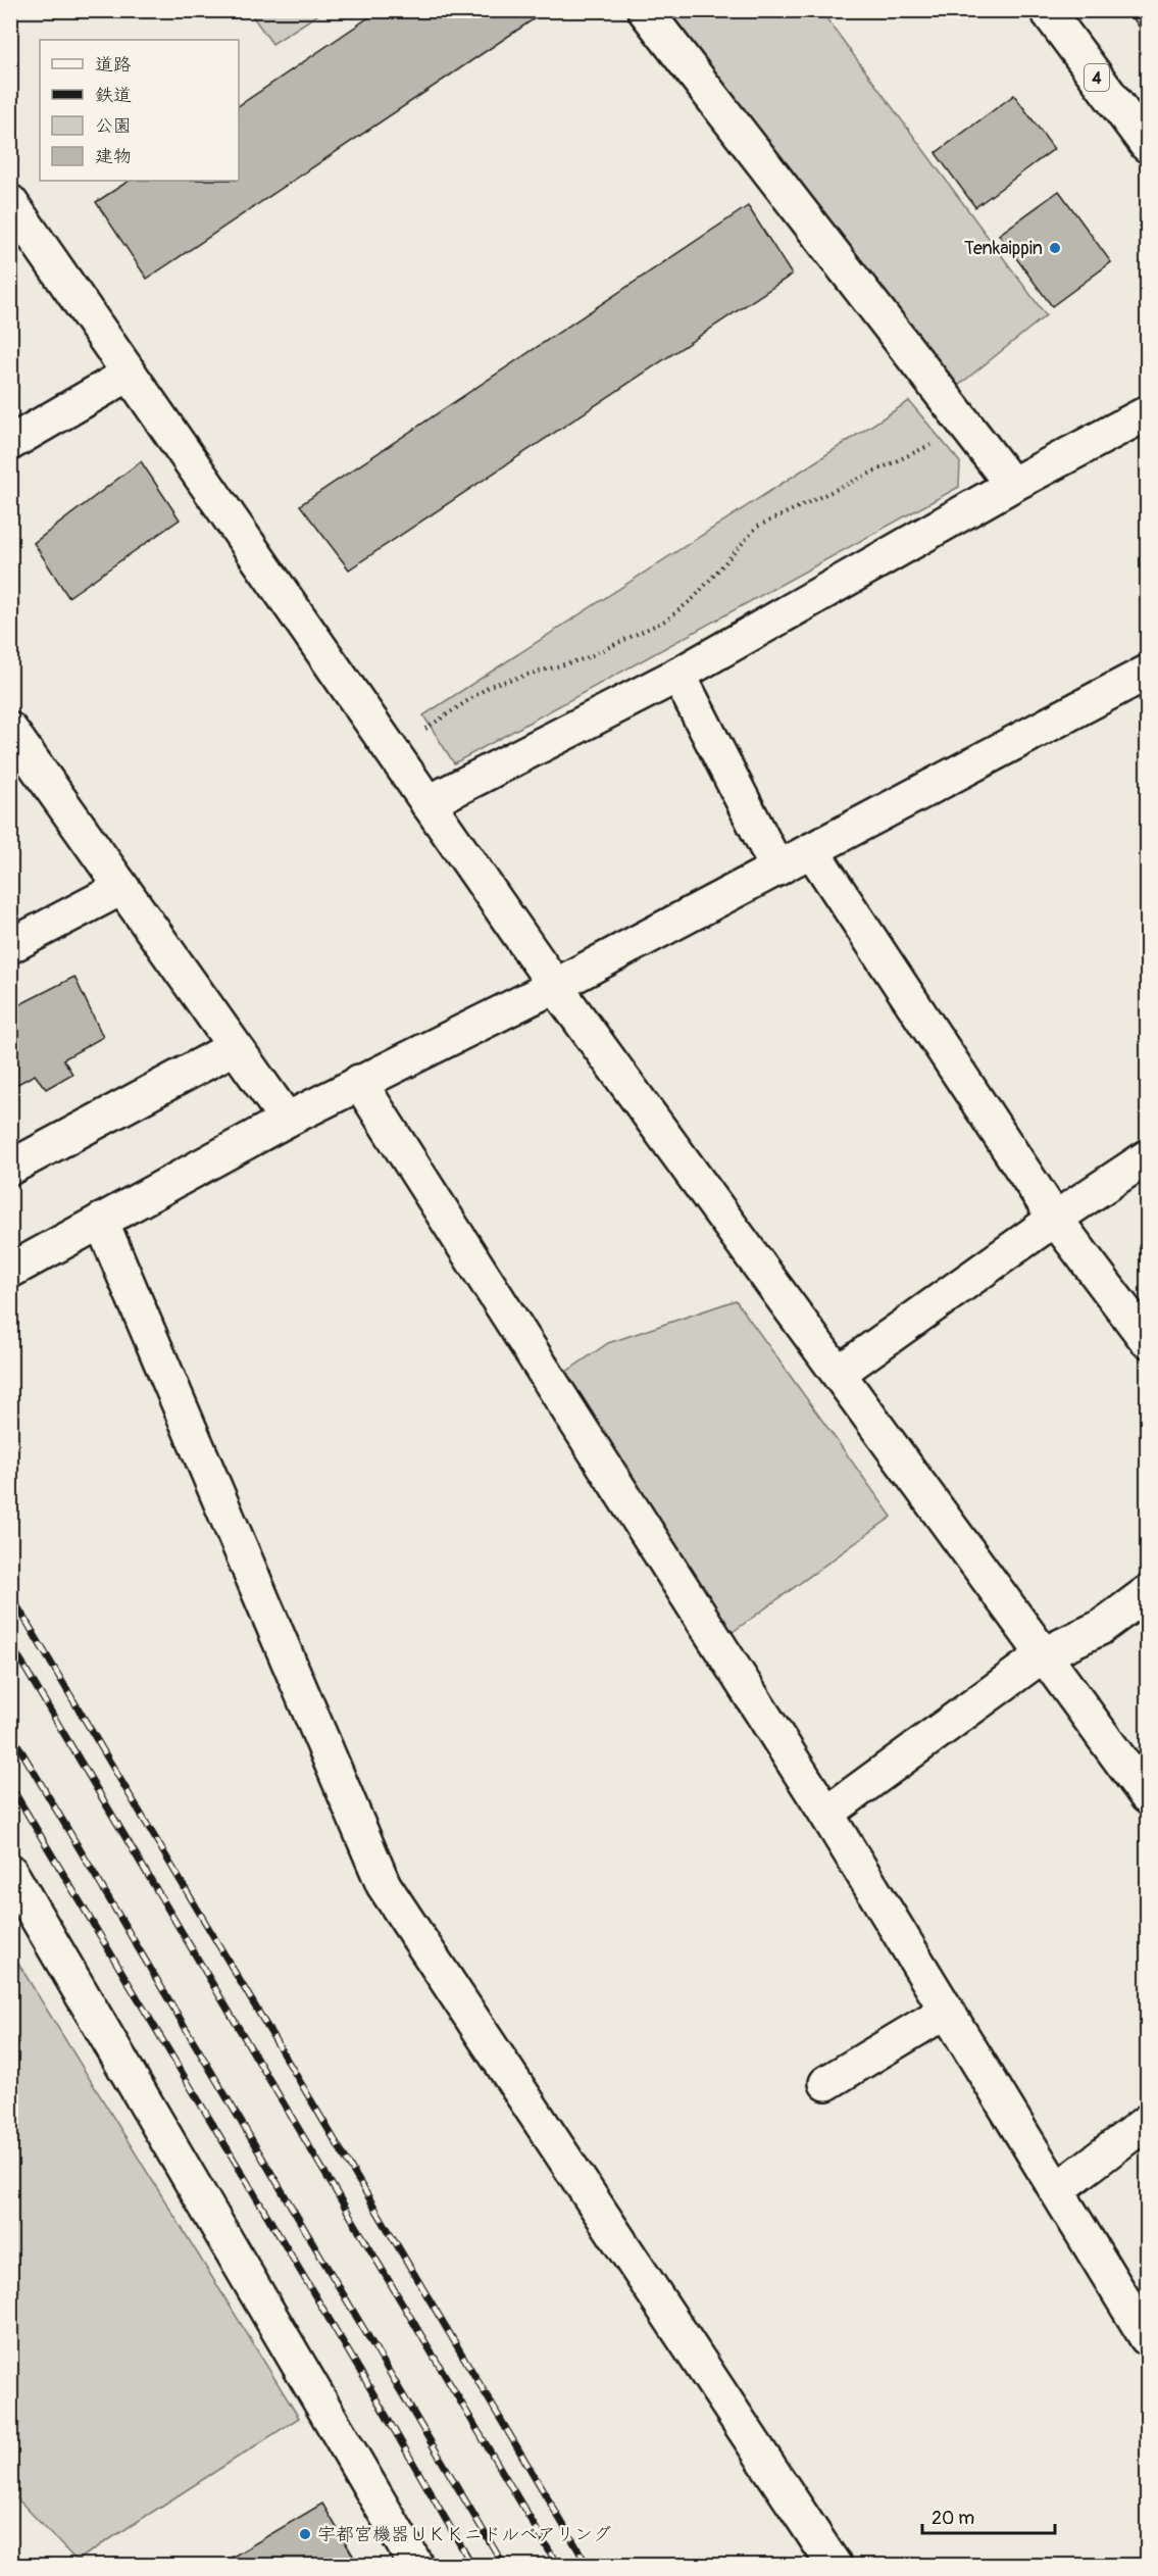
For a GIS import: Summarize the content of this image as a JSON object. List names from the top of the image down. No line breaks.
{"streets":{"main road":["4"]},"places":["Tenkaippin","宇都宮機器ＵＫＫニドルベアリング"],"legend":["道路","鉄道","公園","建物"],"scale_bar":"20 m"}
